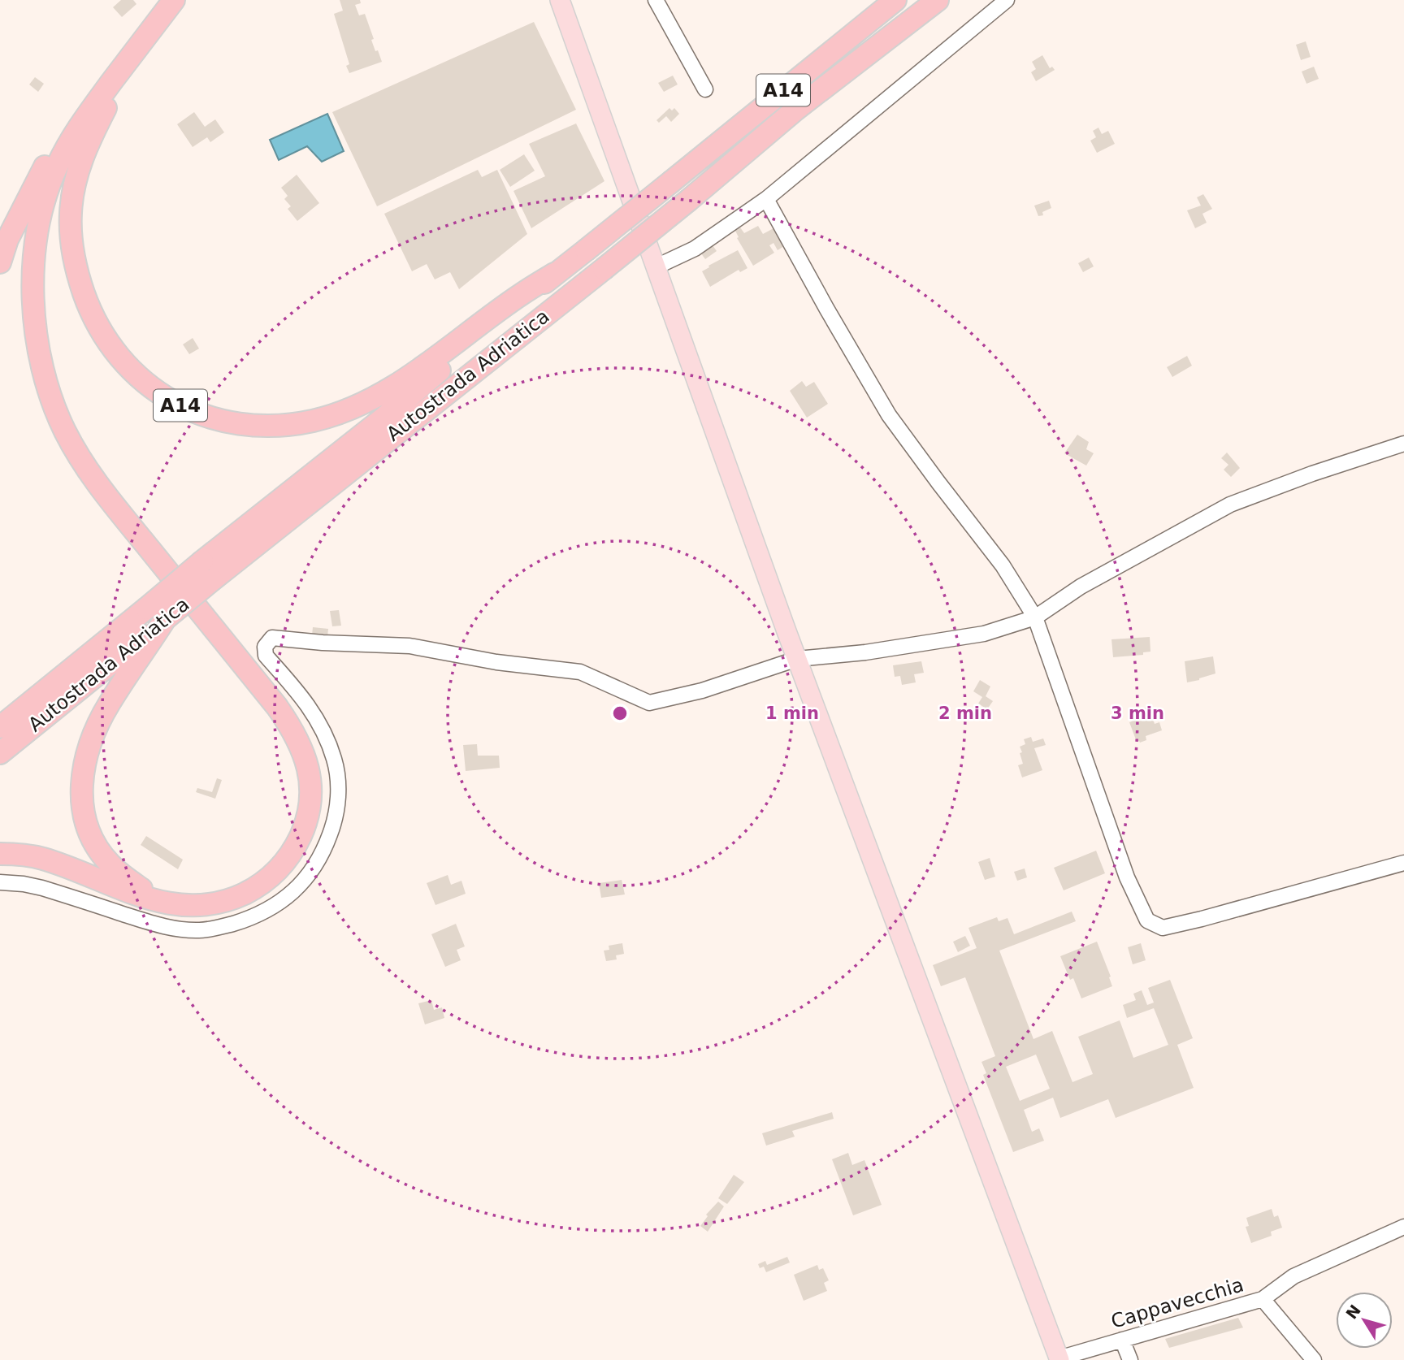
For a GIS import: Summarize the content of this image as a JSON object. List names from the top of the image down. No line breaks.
{"streets":{"highway":["A14","Autostrada Adriatica"],"street":["Cappavecchia"]},"crossings":[["A14","Autostrada Adriatica"]],"north":"top left","rings":["1 min","2 min","3 min"]}
